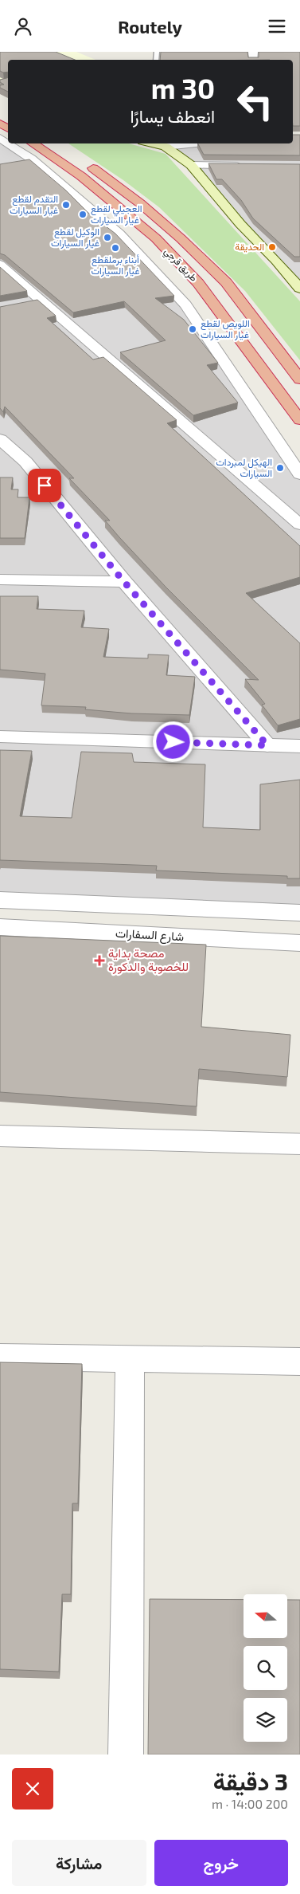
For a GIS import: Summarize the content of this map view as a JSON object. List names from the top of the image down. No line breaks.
{"streets":{"highway":["طريق قرجي"],"street":["شارع السفارات"]},"places":{"other":["التقدم لقطع غيار السيارات","العجيلي لقطع غيار السيارات","الوكيل لقطع غيار السيارات","الحديقة","أبناء برملقطع غيار السيارات","اللويص لقطع غيار السيارات","الهيكل لمبردات السيارات"],"health":["مصحة بداية للخصوبة والدكورة"]},"north":"left","page":{"header":"Routely","turn":["30 m","انعطف يسارًا"],"heading":["3 دقيقة","200 m · 14:00"],"buttons":["خروج","مشاركة"]}}
